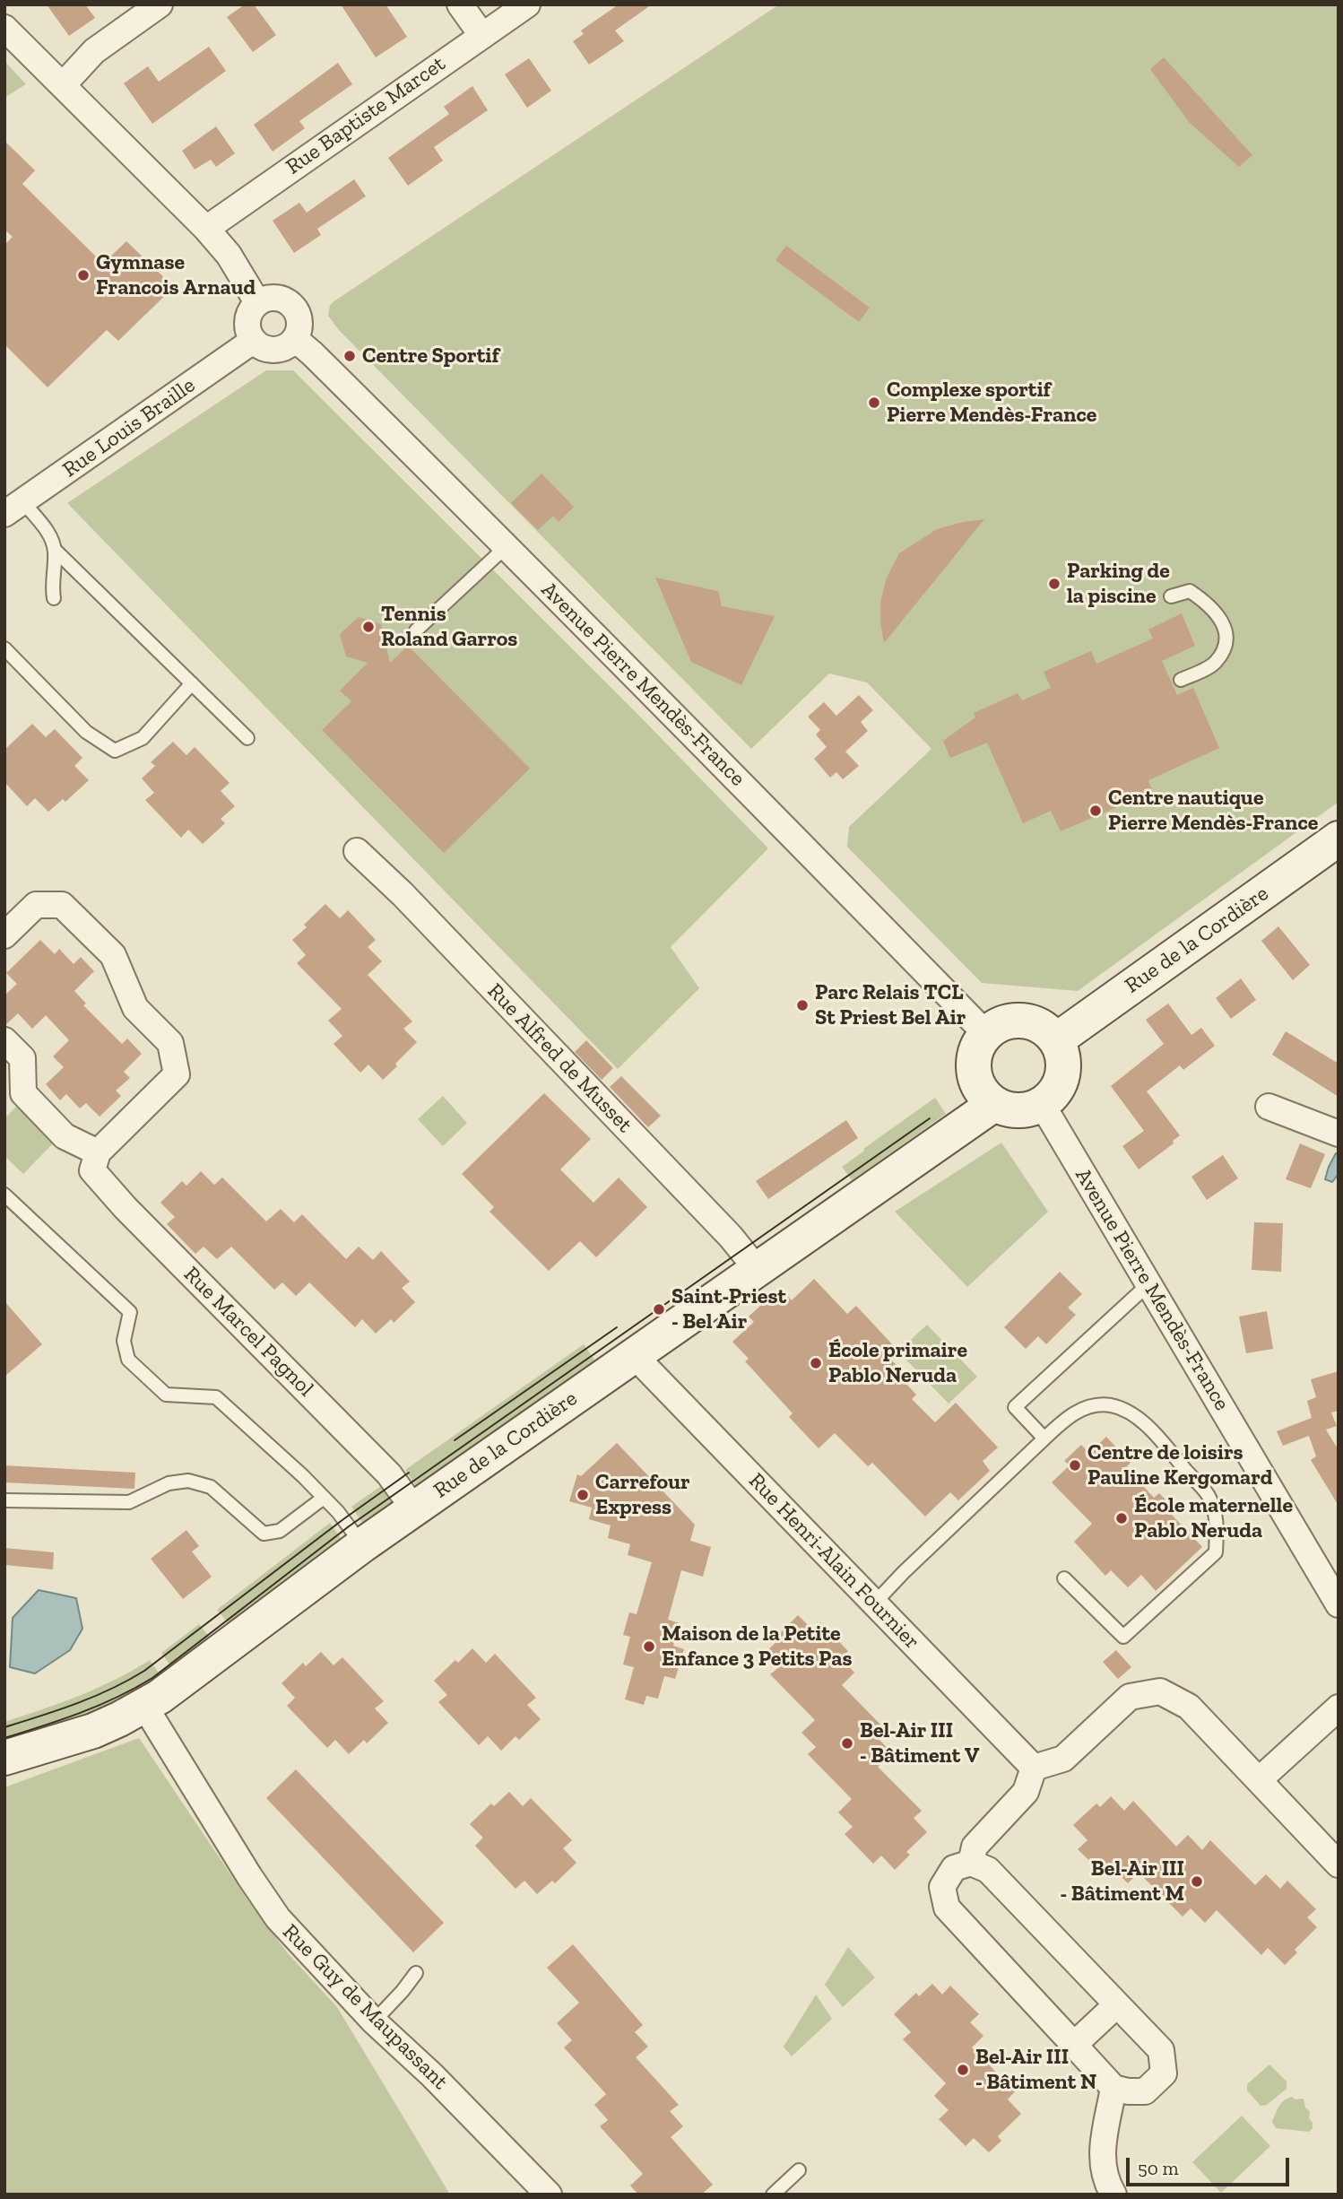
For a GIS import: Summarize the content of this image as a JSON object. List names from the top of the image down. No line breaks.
{"streets":{"street":["Rue Baptiste Marcet","Rue Louis Braille","Avenue Pierre Mendès-France","Rue de la Cordière","Rue Alfred de Musset","Rue Marcel Pagnol","Rue Henri-Alain Fournier","Rue Guy de Maupassant"]},"crossings":[["Rue Louis Braille","Avenue Pierre Mendès-France"],["Avenue Pierre Mendès-France","Rue de la Cordière"],["Rue de la Cordière","Rue Alfred de Musset"],["Rue de la Cordière","Rue Marcel Pagnol"],["Rue de la Cordière","Rue Henri-Alain Fournier"],["Rue de la Cordière","Rue Guy de Maupassant"]],"places":["Gymnase Francois Arnaud","Centre Sportif","Complexe sportif Pierre Mendès-France","Parking de la piscine","Tennis Roland Garros","Centre nautique Pierre Mendès-France","Parc Relais TCL St Priest Bel Air","Saint-Priest - Bel Air","École primaire Pablo Neruda","Centre de loisirs Pauline Kergomard","Carrefour Express","École maternelle Pablo Neruda","Maison de la Petite Enfance 3 Petits Pas","Bel-Air III - Bâtiment V","Bel-Air III - Bâtiment M","Bel-Air III - Bâtiment N"],"scale_bar":"50 m"}
